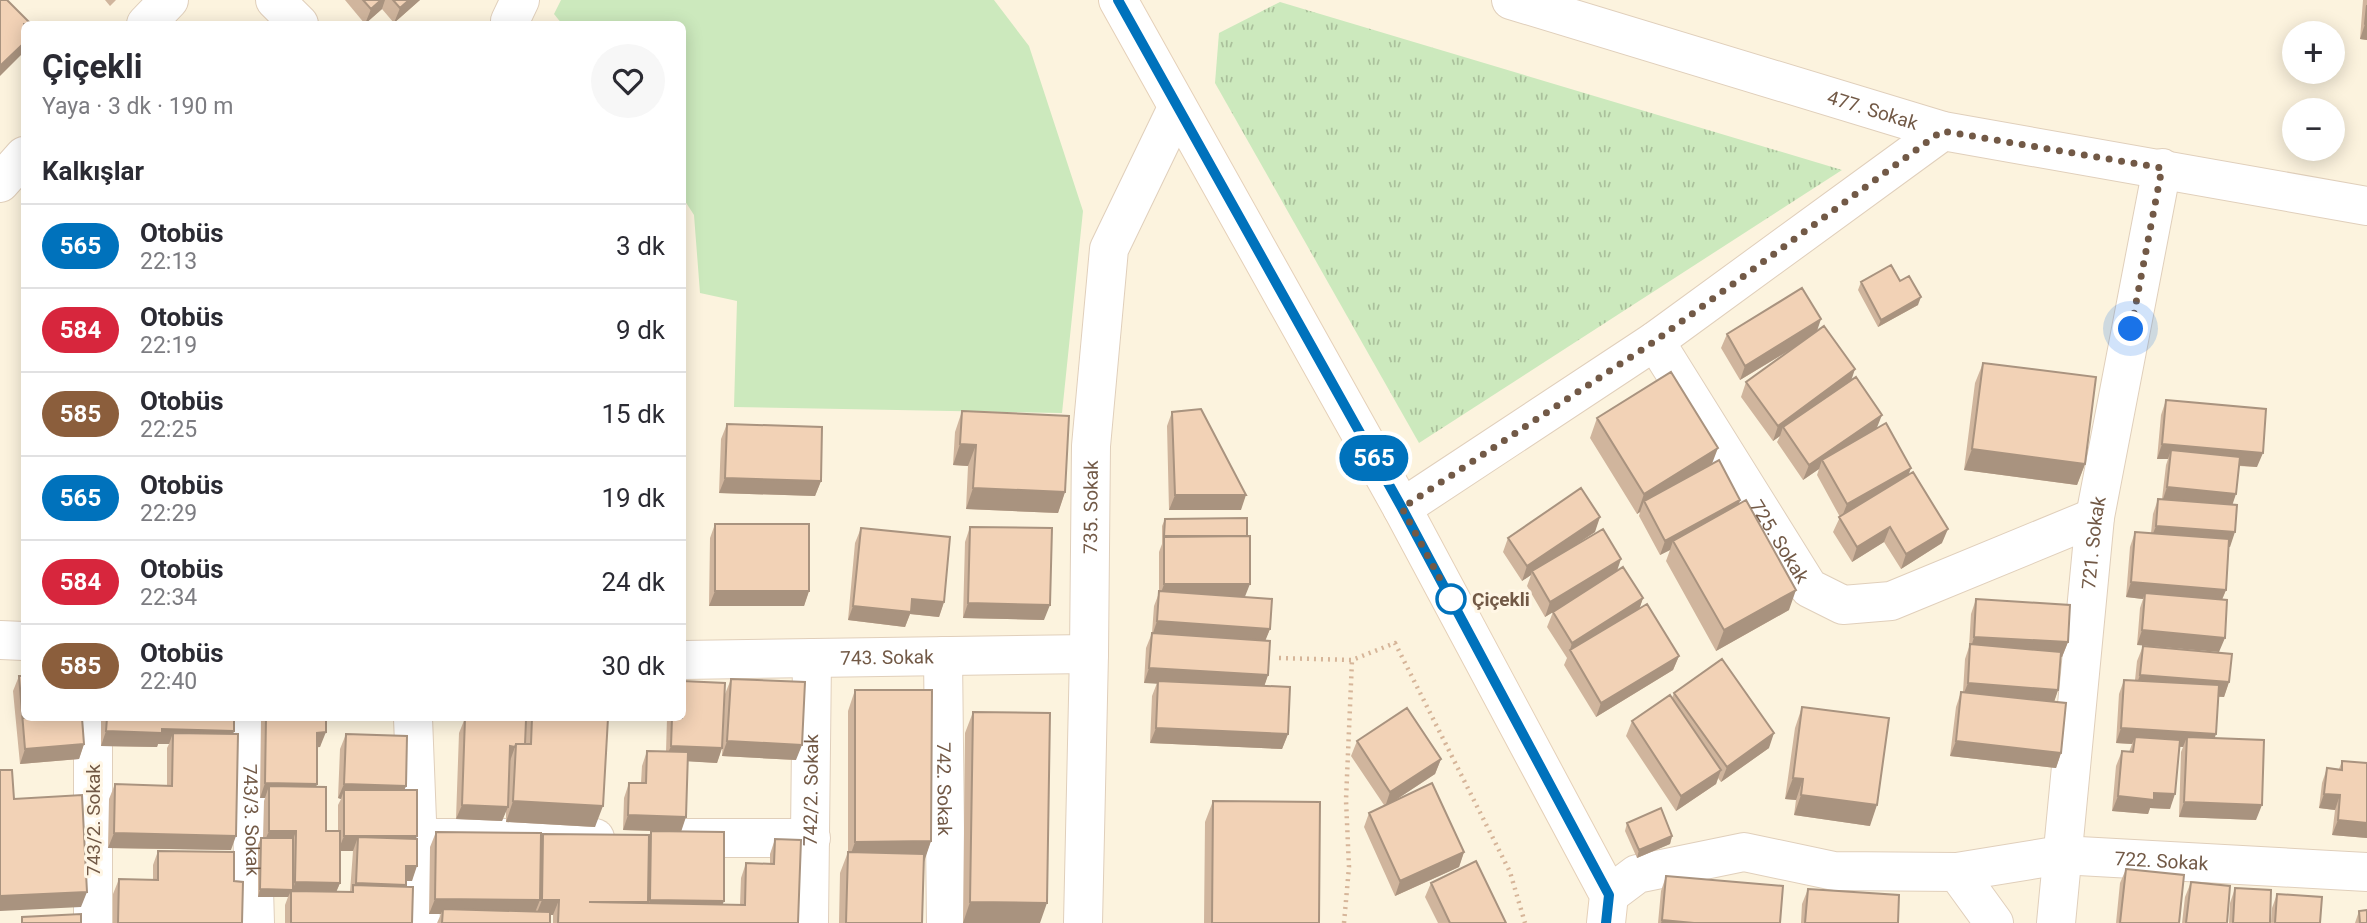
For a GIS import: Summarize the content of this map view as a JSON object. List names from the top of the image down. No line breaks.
{"streets":{"street":["477. Sokak","735. Sokak","725. Sokak","721. Sokak","743. Sokak","742. Sokak","742/2. Sokak","743/2. Sokak","743/3. Sokak","722. Sokak"]},"crossings":[["477. Sokak","721. Sokak"],["735. Sokak","743. Sokak"],["725. Sokak","721. Sokak"],["721. Sokak","722. Sokak"],["743. Sokak","742. Sokak"],["743. Sokak","742/2. Sokak"]],"places":["Çiçekli"],"lines":["bus line 565"],"page":{"on_map":"565","map_buttons":["+","−"],"heading":[["Çiçekli","Yaya · 3 dk · 190 m"],"Kalkışlar"],"list":[{"mark":"565","name":"Otobüs","note":"22:13","value":"3 dk"},{"mark":"584","name":"Otobüs","note":"22:19","value":"9 dk"},{"mark":"585","name":"Otobüs","note":"22:25","value":"15 dk"},{"mark":"565","name":"Otobüs","note":"22:29","value":"19 dk"},{"mark":"584","name":"Otobüs","note":"22:34","value":"24 dk"},{"mark":"585","name":"Otobüs","note":"22:40","value":"30 dk"}]}}
